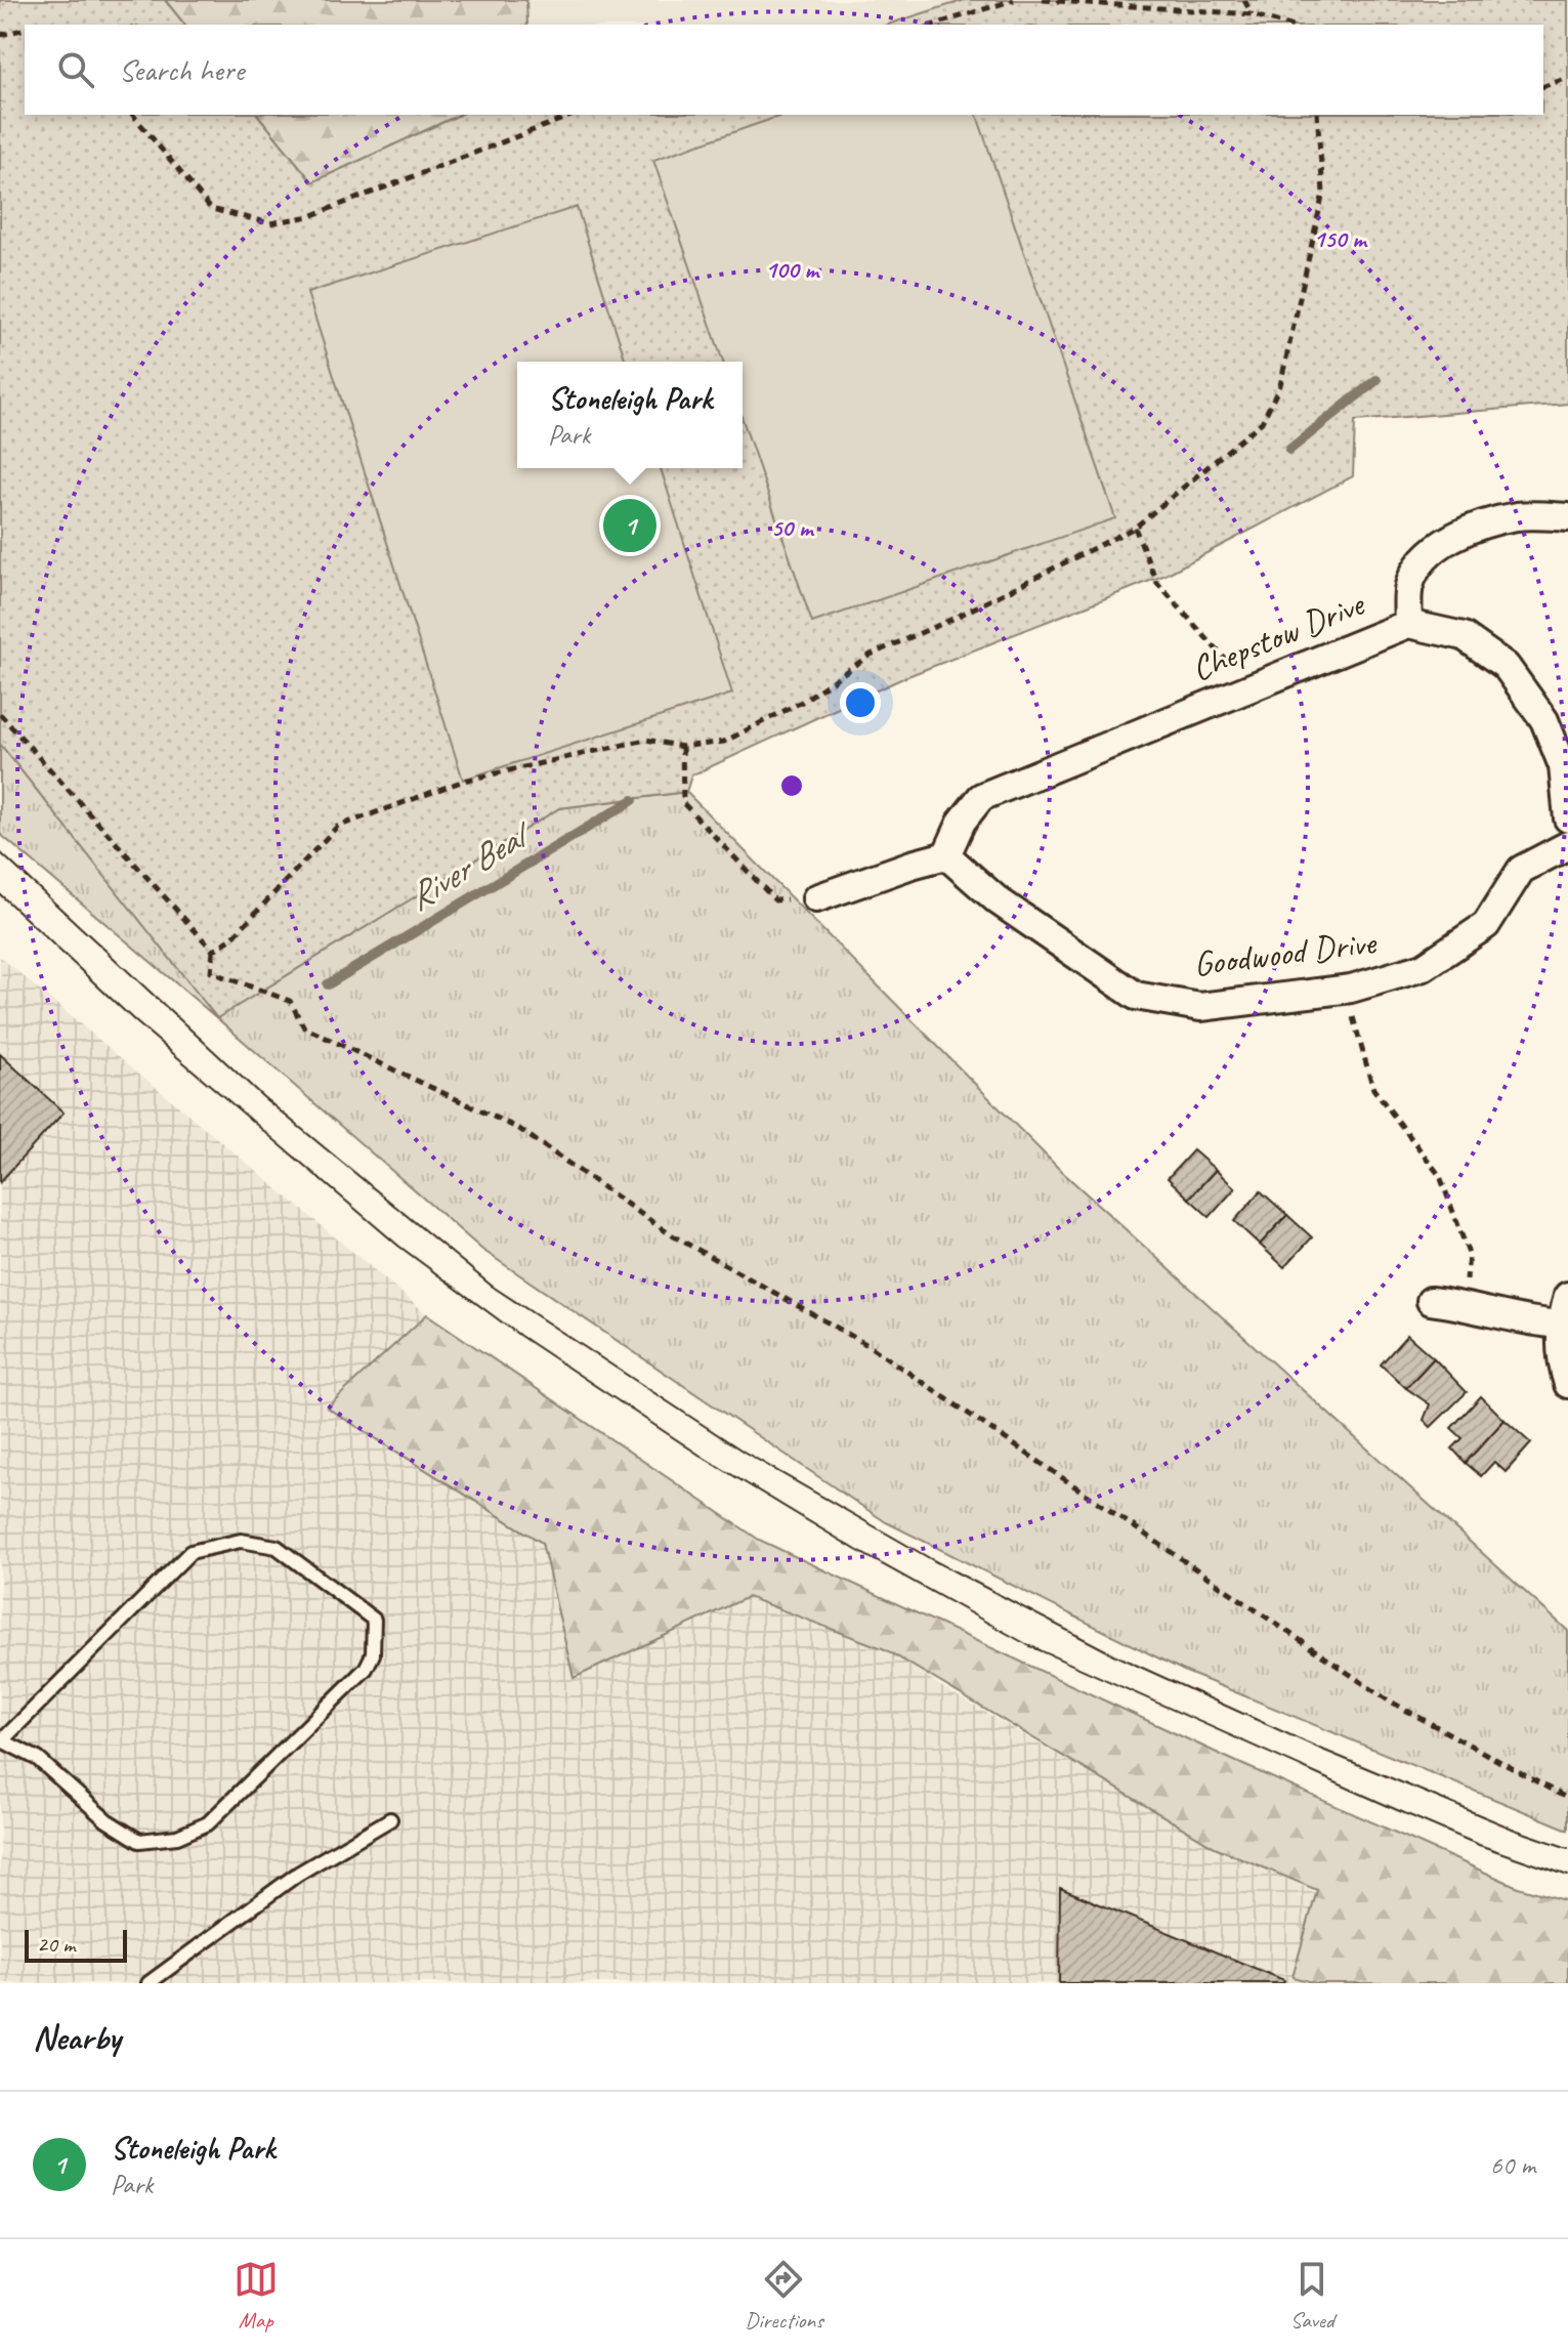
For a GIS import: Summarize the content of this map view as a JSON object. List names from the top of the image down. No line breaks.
{"streets":{"street":["Chepstow Drive","Goodwood Drive"]},"crossings":[["Chepstow Drive","Goodwood Drive"]],"water":["River Beal"],"scale_bar":"20 m","page":{"search":"Search here","popup":["Stoneleigh Park","Park"],"pins":"1","scale":"20 m","heading":"Nearby","list":[{"mark":"1","name":"Stoneleigh Park","note":"Park","value":"60 m"}],"nav":["Map","Directions","Saved"]},"rings":["150 m","100 m","50 m"]}
